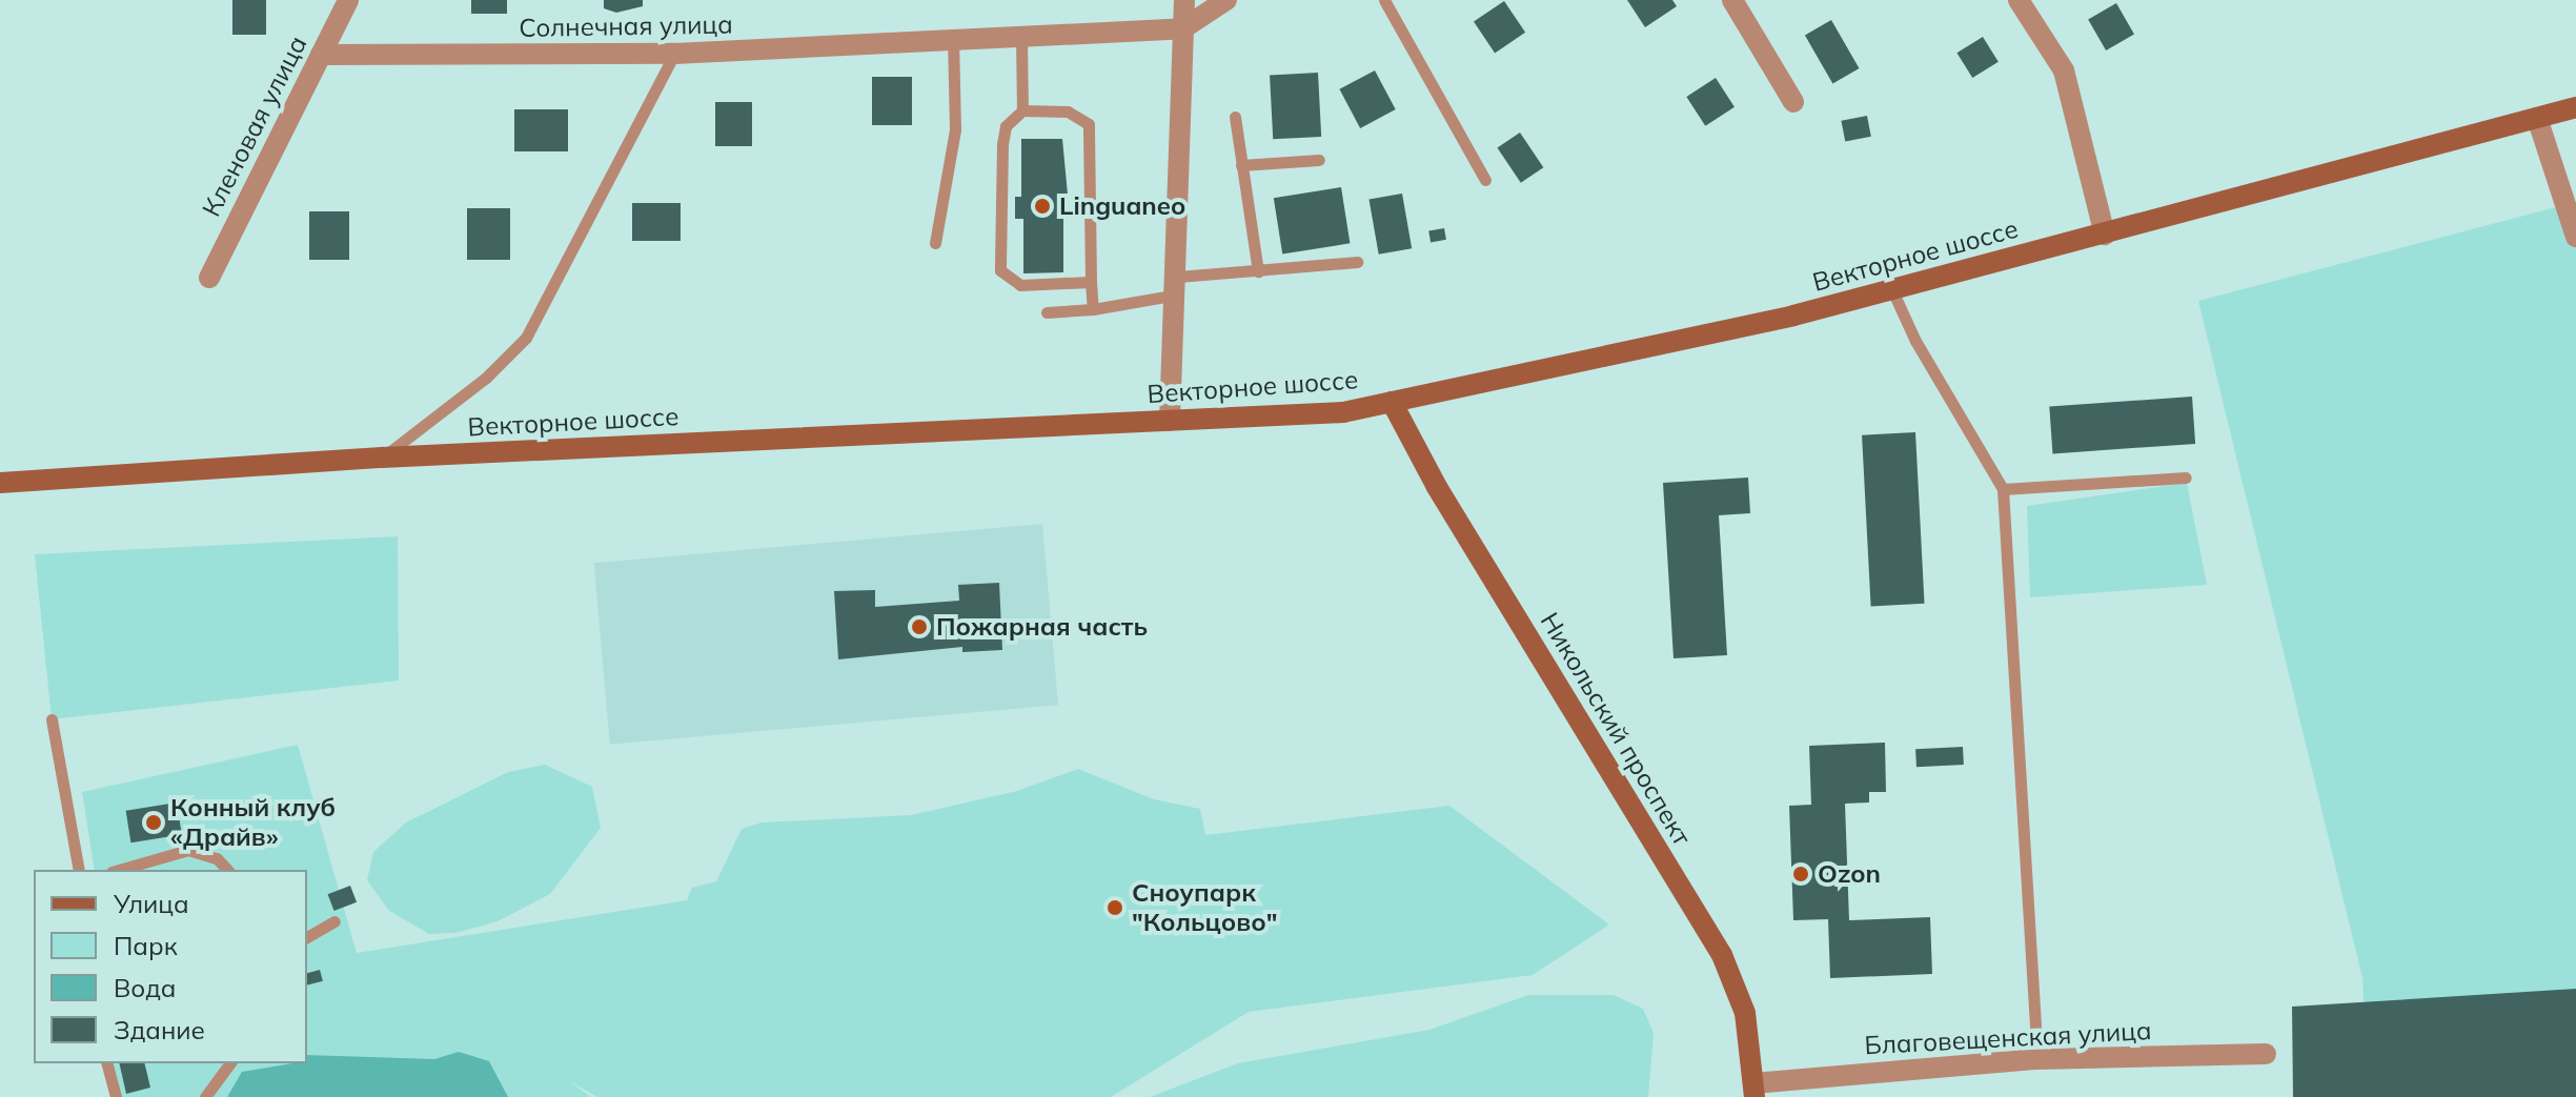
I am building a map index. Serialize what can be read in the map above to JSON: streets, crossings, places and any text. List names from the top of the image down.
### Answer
{
  "streets": {
    "main road": ["Векторное шоссе", "Никольский проспект"],
    "street": ["Солнечная улица", "Кленовая улица", "Благовещенская улица"]
  },
  "crossings": [
    ["Солнечная улица", "Кленовая улица"],
    ["Векторное шоссе", "Никольский проспект"],
    ["Никольский проспект", "Благовещенская улица"]
  ],
  "places": [
    "Linguaneo",
    "Пожарная часть",
    "Конный клуб «Драйв»",
    "Ozon",
    "Сноупарк \"Кольцово\""
  ],
  "legend": [
    "Улица",
    "Парк",
    "Вода",
    "Здание"
  ]
}
